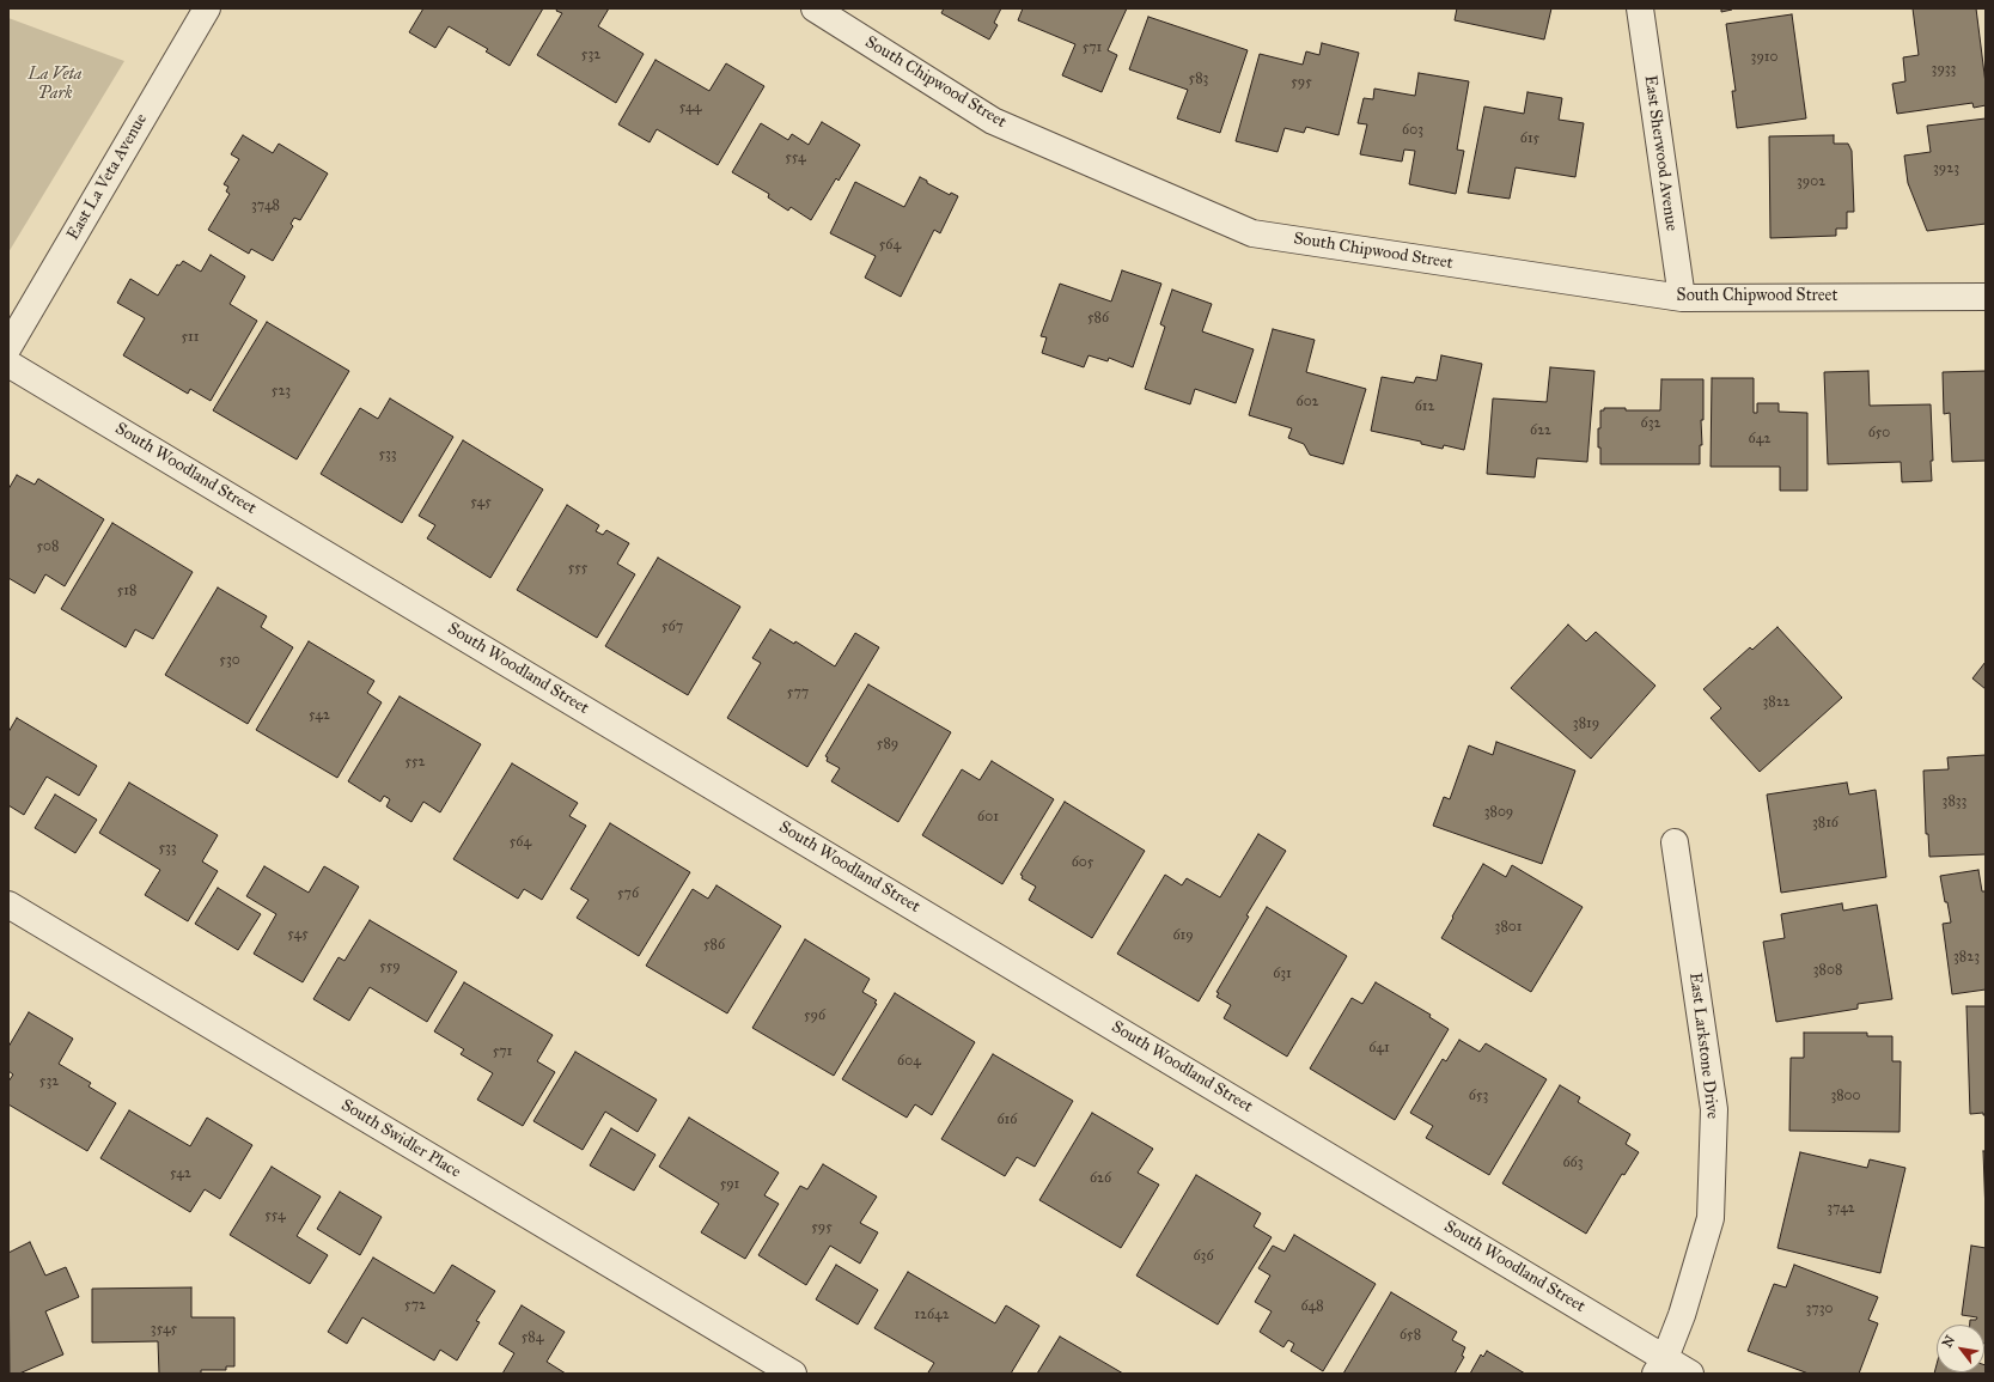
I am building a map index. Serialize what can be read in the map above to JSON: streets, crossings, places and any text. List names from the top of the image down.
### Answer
{
  "streets": {
    "street": [
      "South Chipwood Street",
      "East Sherwood Avenue",
      "East La Veta Avenue",
      "South Woodland Street",
      "East Larkstone Drive",
      "South Swidler Place"
    ]
  },
  "crossings": [
    ["South Chipwood Street", "East Sherwood Avenue"],
    ["South Woodland Street", "East Larkstone Drive"]
  ],
  "parks": ["La Veta Park"],
  "house_numbers": [
    "571",
    "532",
    "3910",
    "3933",
    "583",
    "595",
    "544",
    "603",
    "615",
    "554",
    "3923",
    "3902",
    "3748",
    "564",
    "586",
    "511",
    "523",
    "602",
    "612",
    "632",
    "622",
    "650",
    "642",
    "533",
    "545",
    "508",
    "555",
    "518",
    "567",
    "530",
    "577",
    "3822",
    "542",
    "3819",
    "589",
    "552",
    "3833",
    "3809",
    "601",
    "3816",
    "564",
    "533",
    "605",
    "576",
    "3801",
    "545",
    "619",
    "586",
    "3823",
    "559",
    "3808",
    "631",
    "596",
    "641",
    "571",
    "604",
    "532",
    "653",
    "3800",
    "616",
    "663",
    "542",
    "626",
    "591",
    "3742",
    "554",
    "595",
    "636",
    "572",
    "648",
    "3730",
    "12642",
    "3545",
    "658",
    "584"
  ],
  "north": "top left"
}
